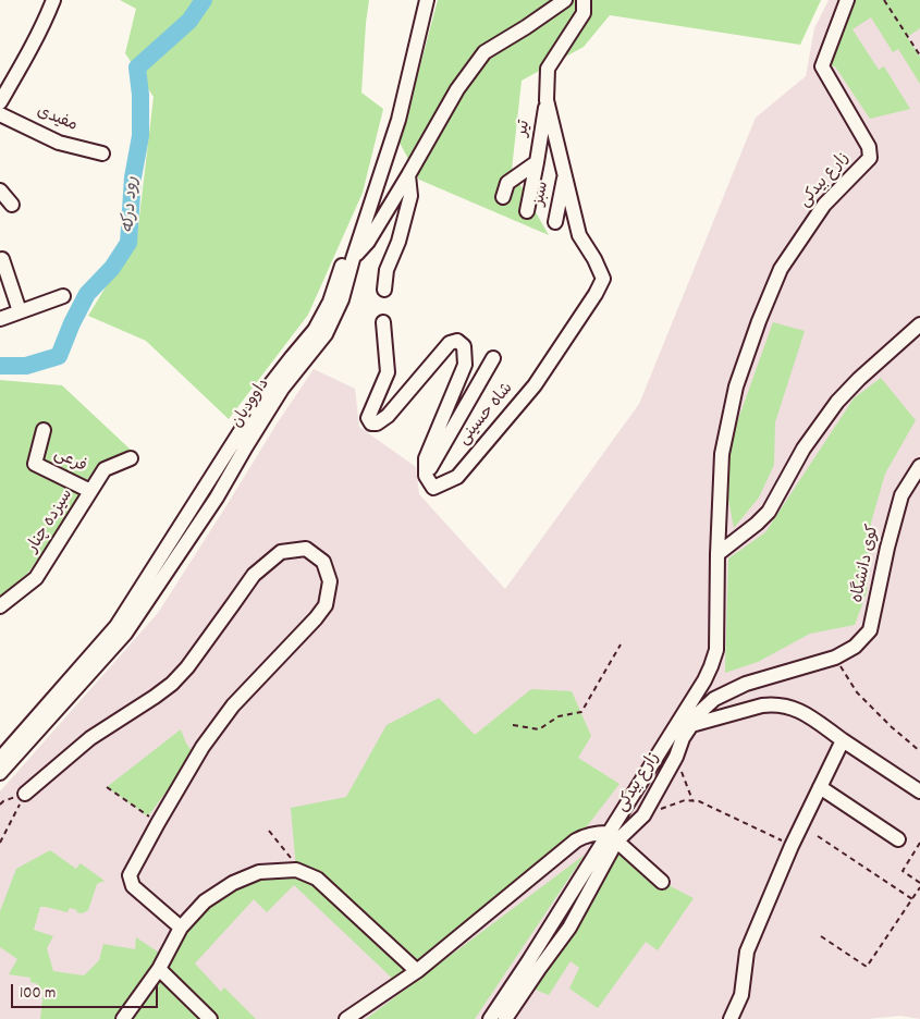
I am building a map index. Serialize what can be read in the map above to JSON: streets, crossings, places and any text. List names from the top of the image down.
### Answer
{
  "streets": {
    "street": [
      "مفیدی",
      "تیر",
      "زارع بیدکی",
      "سبز",
      "داوودیان",
      "شاه حسینی",
      "فرعی",
      "سیزده چنار",
      "کوی دانشگاه"
    ]
  },
  "crossings": [
    ["تیر", "شاه حسینی"],
    ["زارع بیدکی", "کوی دانشگاه"],
    ["سبز", "شاه حسینی"],
    ["فرعی", "سیزده چنار"]
  ],
  "water": ["رود درکه"],
  "scale_bar": "100 m"
}
